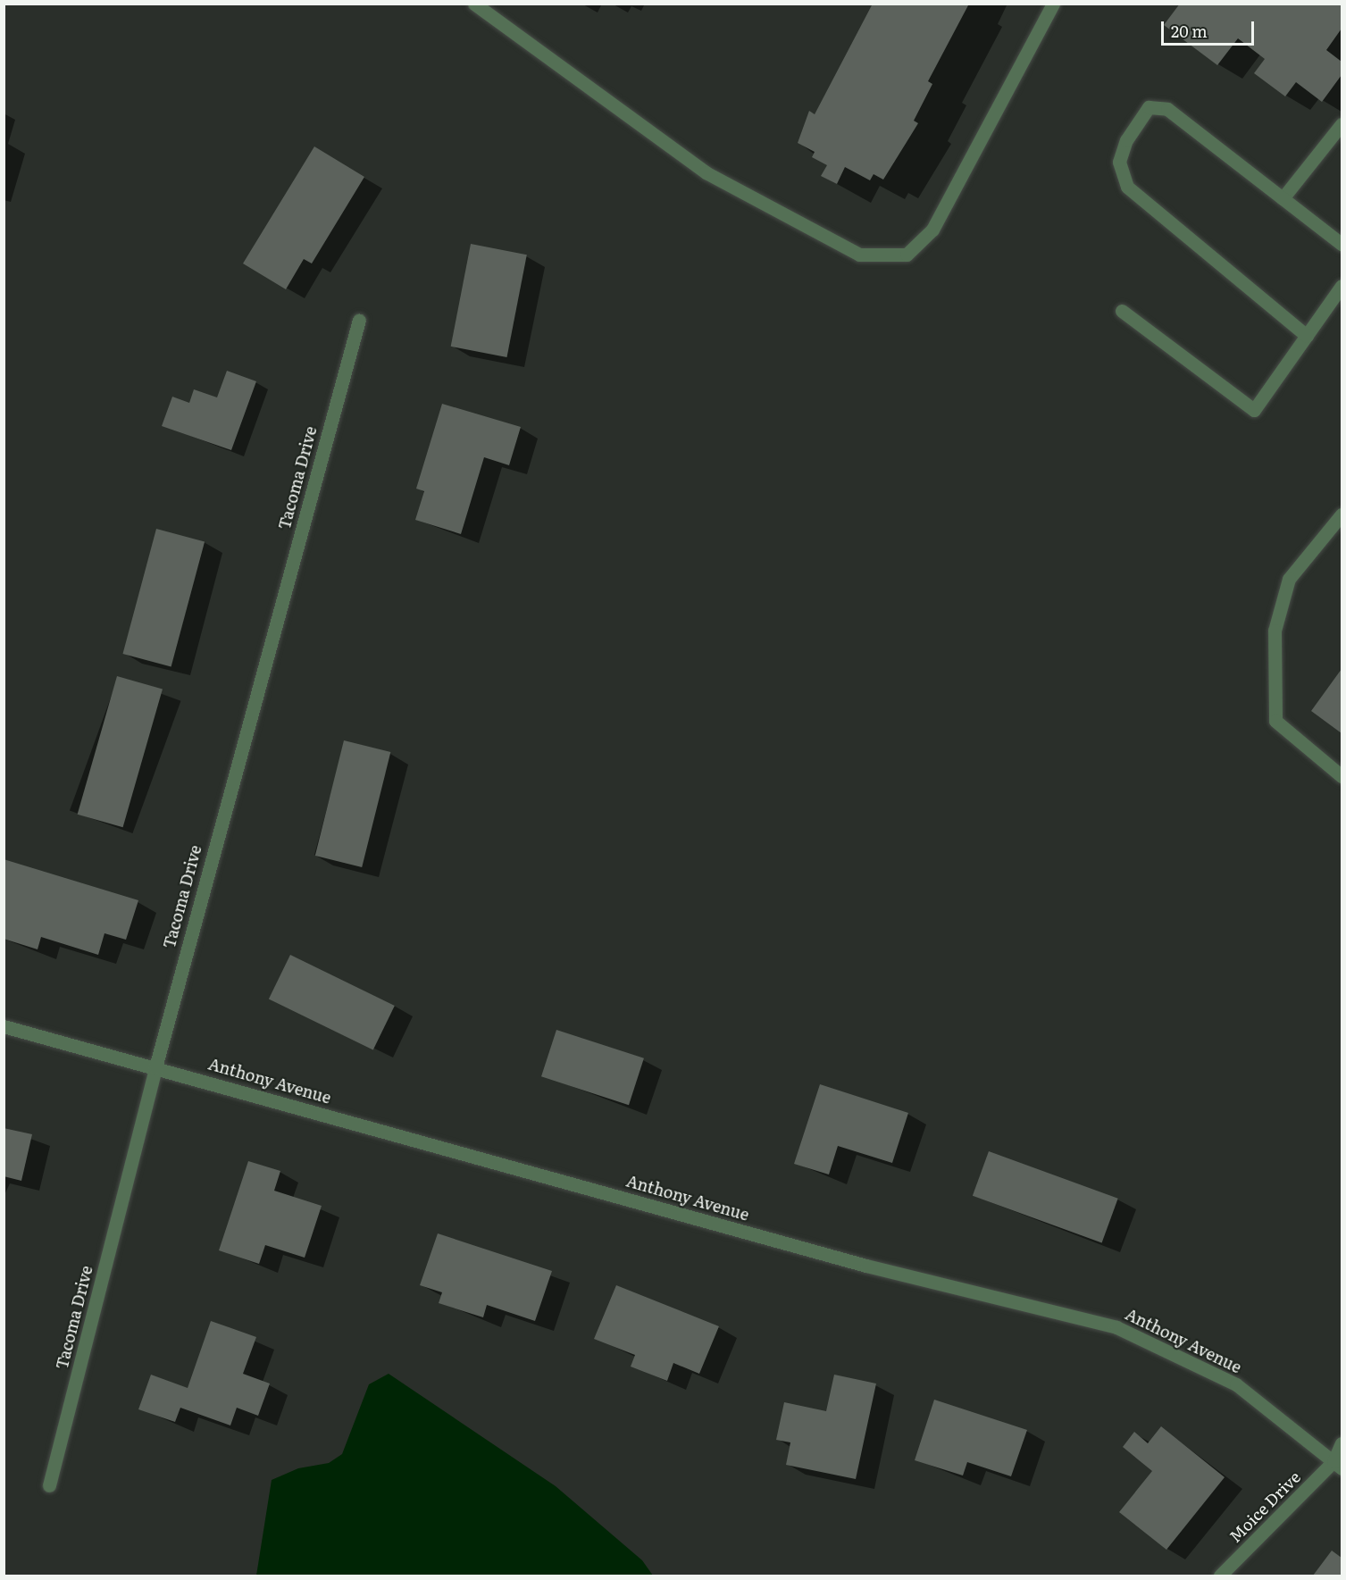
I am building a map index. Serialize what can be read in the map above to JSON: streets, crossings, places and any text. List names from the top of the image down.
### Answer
{
  "streets": {
    "street": ["Tacoma Drive", "Anthony Avenue", "Moice Drive"]
  },
  "crossings": [
    ["Tacoma Drive", "Anthony Avenue"],
    ["Anthony Avenue", "Moice Drive"]
  ],
  "scale_bar": "20 m"
}
